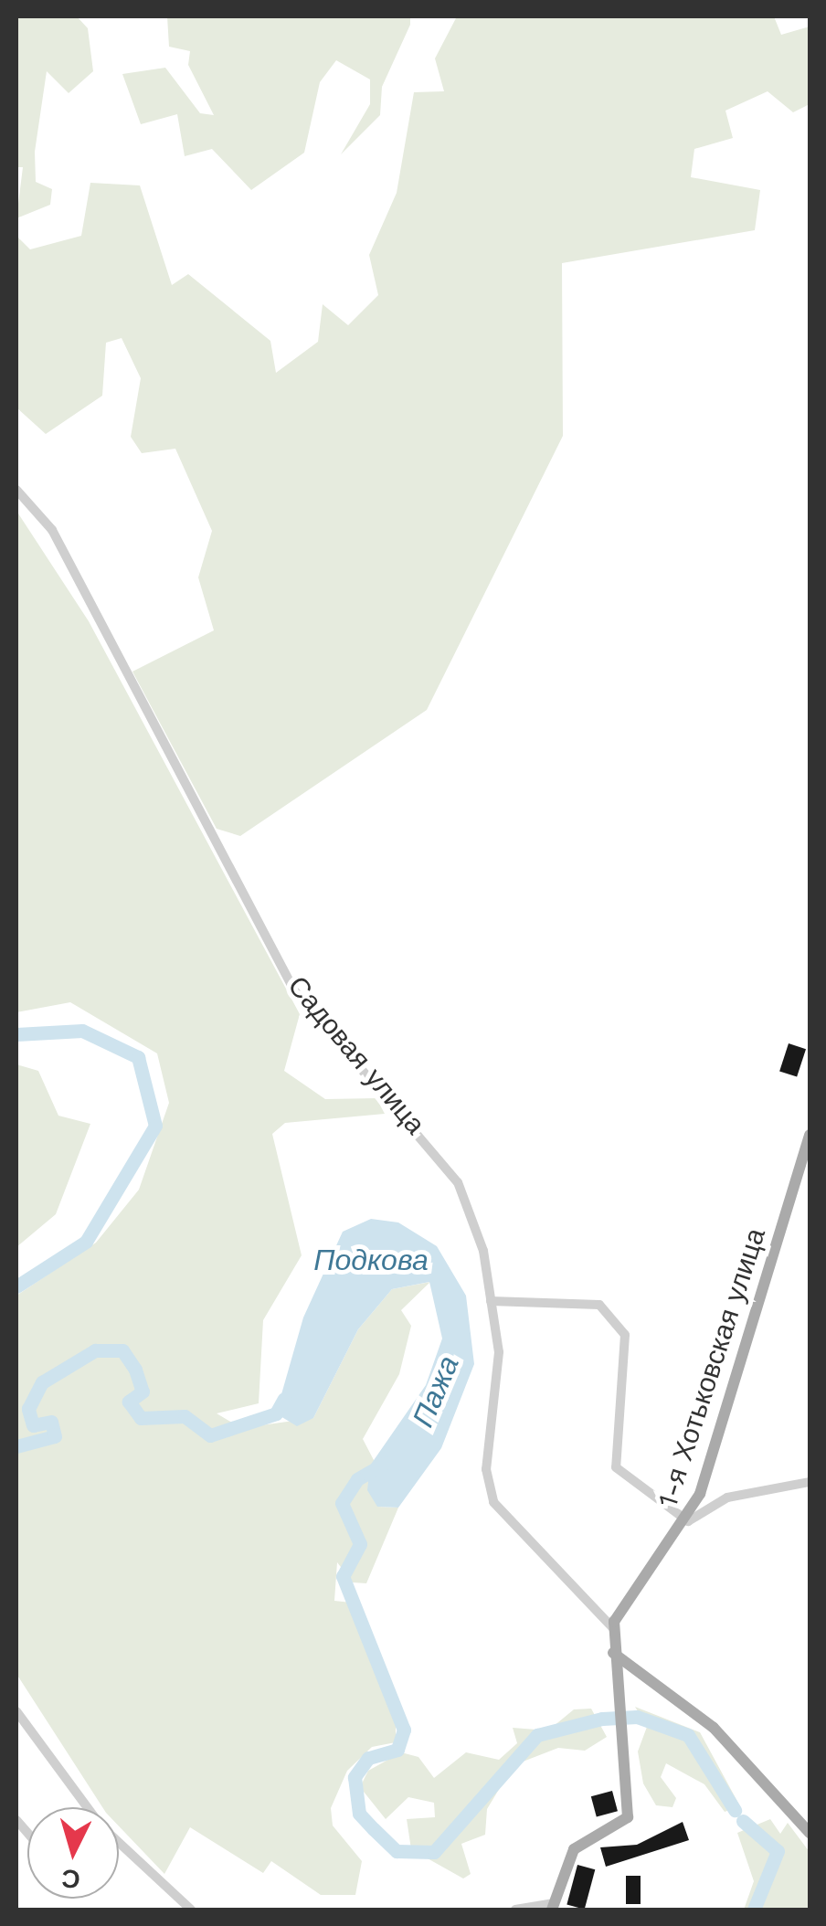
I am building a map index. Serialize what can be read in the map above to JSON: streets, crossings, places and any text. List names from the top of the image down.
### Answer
{
  "streets": {
    "main road": ["1-я Хотьковская улица"],
    "street": ["Садовая улица"]
  },
  "crossings": [
    ["Садовая улица", "1-я Хотьковская улица"]
  ],
  "water": ["Подкова", "Пажа"],
  "north": "bottom"
}
